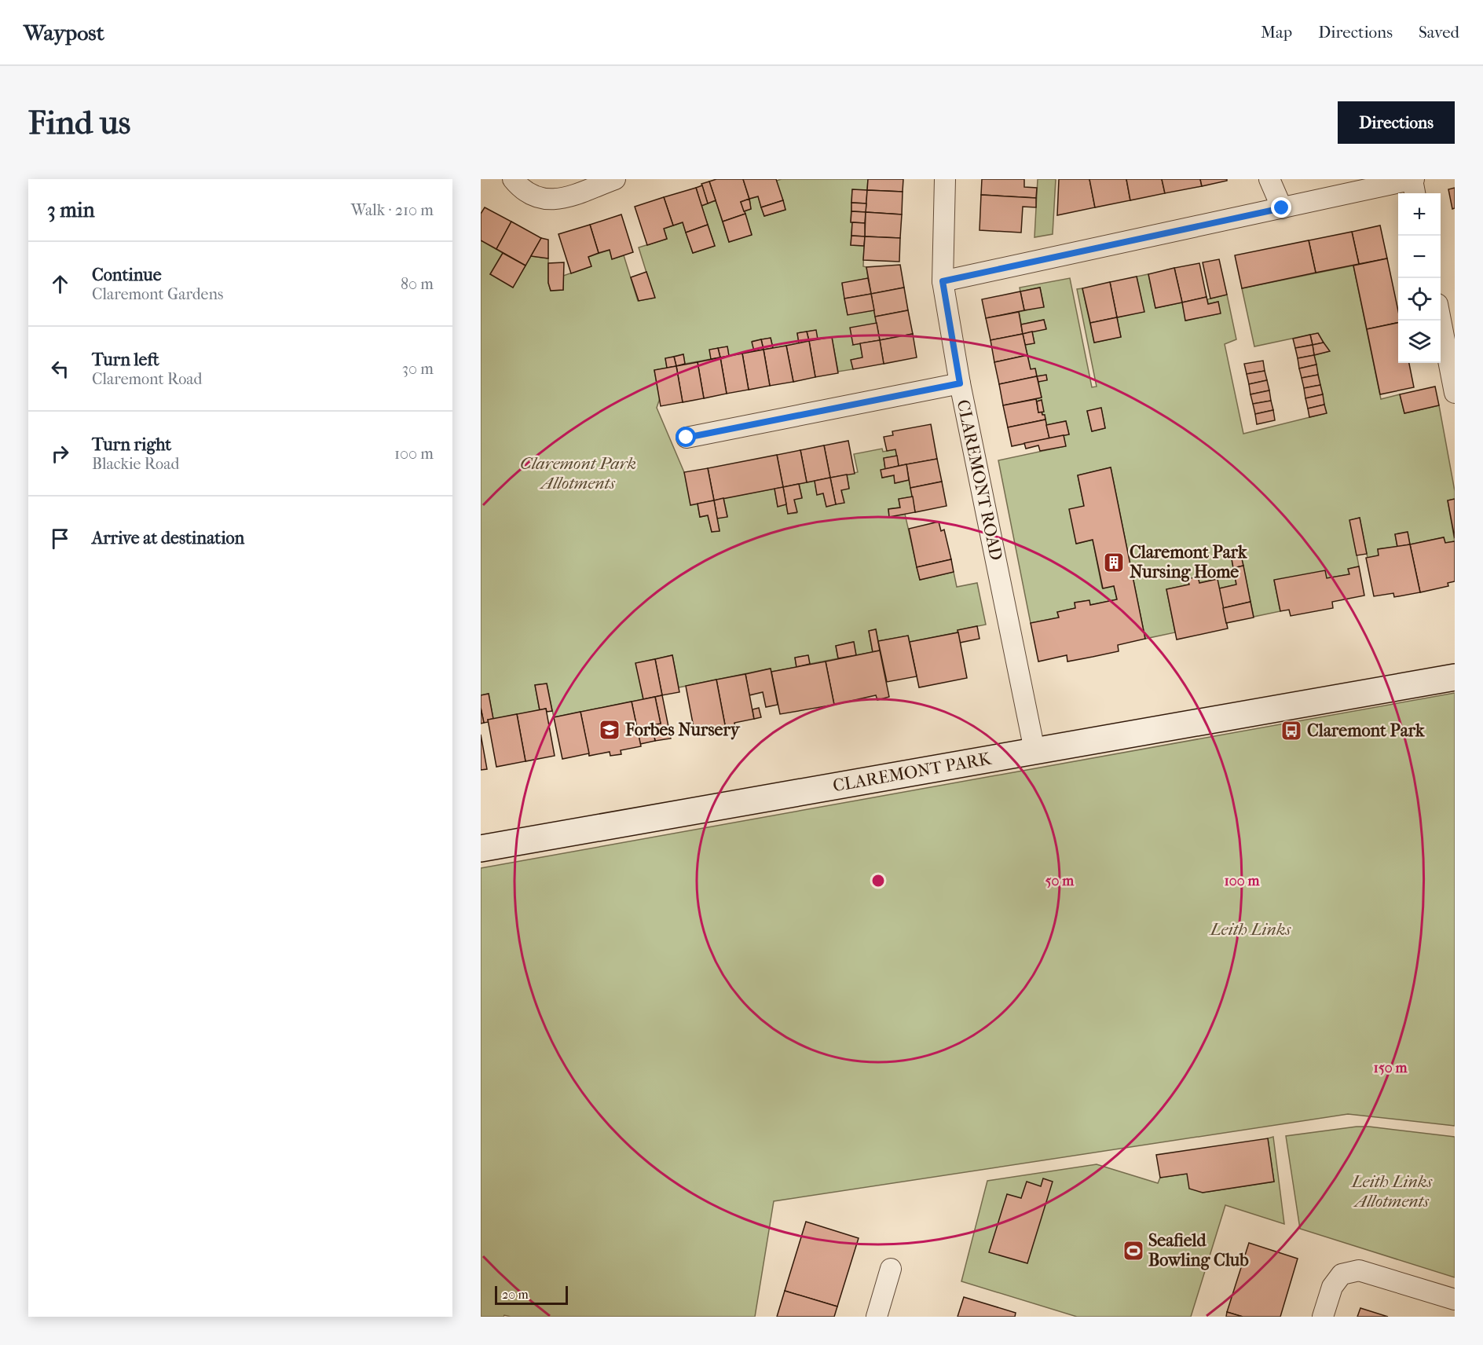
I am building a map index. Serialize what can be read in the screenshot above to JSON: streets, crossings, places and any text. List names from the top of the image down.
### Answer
{
  "streets": {
    "street": ["CLAREMONT ROAD", "CLAREMONT PARK"]
  },
  "crossings": [
    ["CLAREMONT ROAD", "CLAREMONT PARK"]
  ],
  "parks": ["Claremont Park Allotments", "Leith Links", "Leith Links Allotments"],
  "places": {
    "building": ["Claremont Park Nursing Home"],
    "school or university": ["Forbes Nursery"],
    "bus stop": ["Claremont Park"],
    "sports": ["Seafield Bowling Club"]
  },
  "scale_bar": "20 m",
  "page": {
    "header": "Waypost",
    "nav": ["Map", "Directions", "Saved"],
    "buttons": "Directions",
    "title": "Find us",
    "heading": ["3 min", "Walk · 210 m"],
    "map_buttons": ["+", "−"],
    "list": [
      ["Continue", "Claremont Gardens", "80 m"],
      ["Turn left", "Claremont Road", "30 m"],
      ["Turn right", "Blackie Road", "100 m"],
      "Arrive at destination"
    ],
    "scale": "20 m"
  },
  "rings": ["50 m", "100 m", "150 m"]
}
